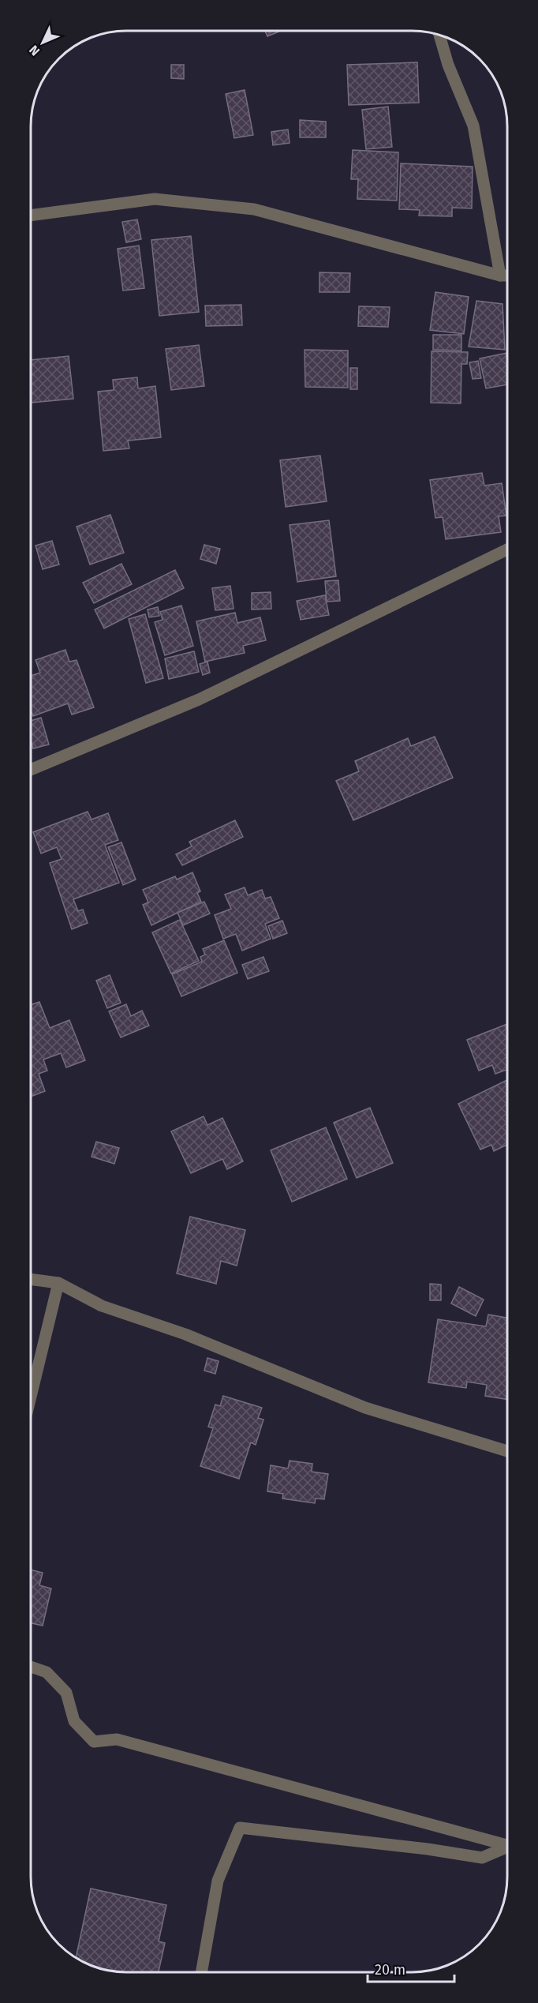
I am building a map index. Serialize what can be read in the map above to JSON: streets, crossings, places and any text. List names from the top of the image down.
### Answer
{
  "scale_bar": "20 m",
  "north": "bottom left"
}
